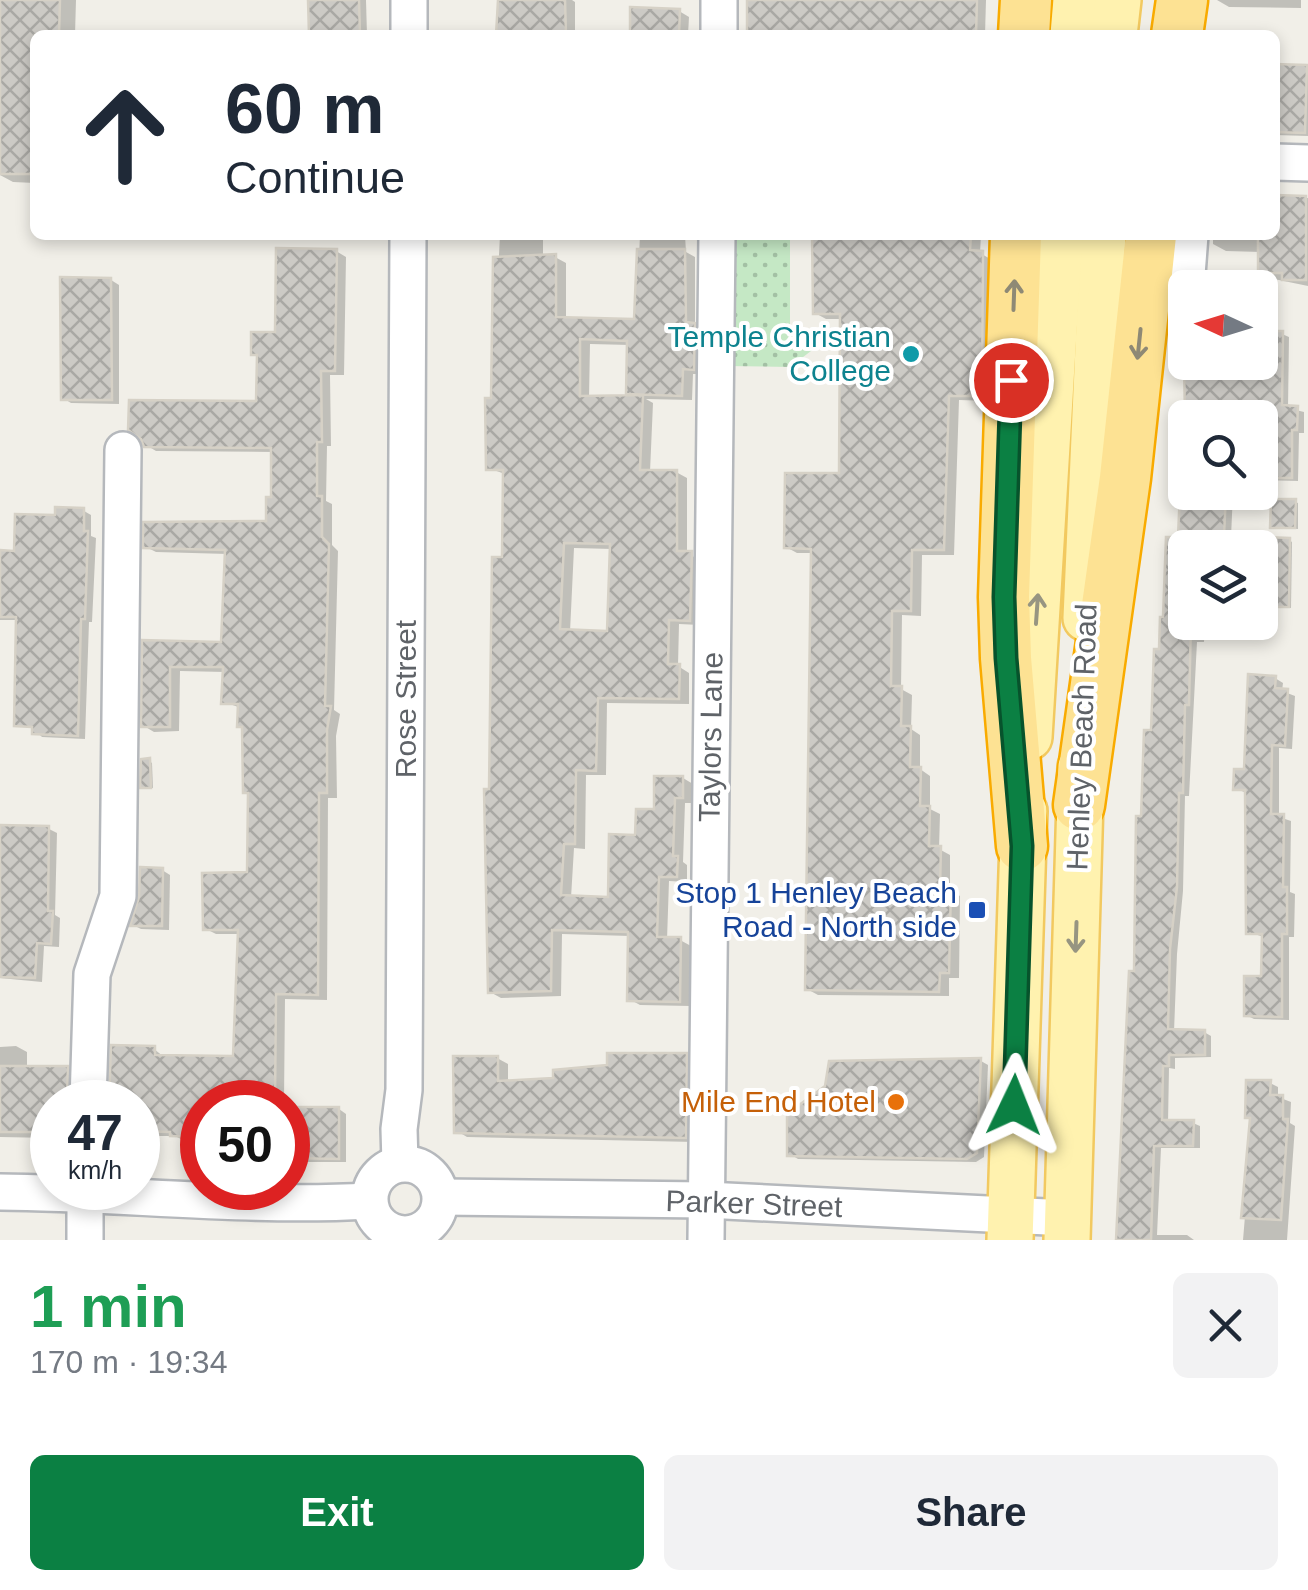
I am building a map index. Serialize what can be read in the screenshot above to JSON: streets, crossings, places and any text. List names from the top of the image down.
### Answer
{
  "streets": {
    "main road": ["Henley Beach Road"],
    "street": ["Rose Street", "Taylors Lane", "Parker Street"]
  },
  "crossings": [
    ["Rose Street", "Parker Street"],
    ["Taylors Lane", "Parker Street"],
    ["Henley Beach Road", "Parker Street"]
  ],
  "places": {
    "other": ["Temple Christian College", "Mile End Hotel"],
    "transit": ["Stop 1 Henley Beach Road - North side"]
  },
  "north": "left",
  "page": {
    "turn": ["60 m", "Continue"],
    "speed": "47 km/h",
    "limit": "50",
    "heading": ["1 min", "170 m · 19:34"],
    "buttons": ["Exit", "Share"]
  }
}
